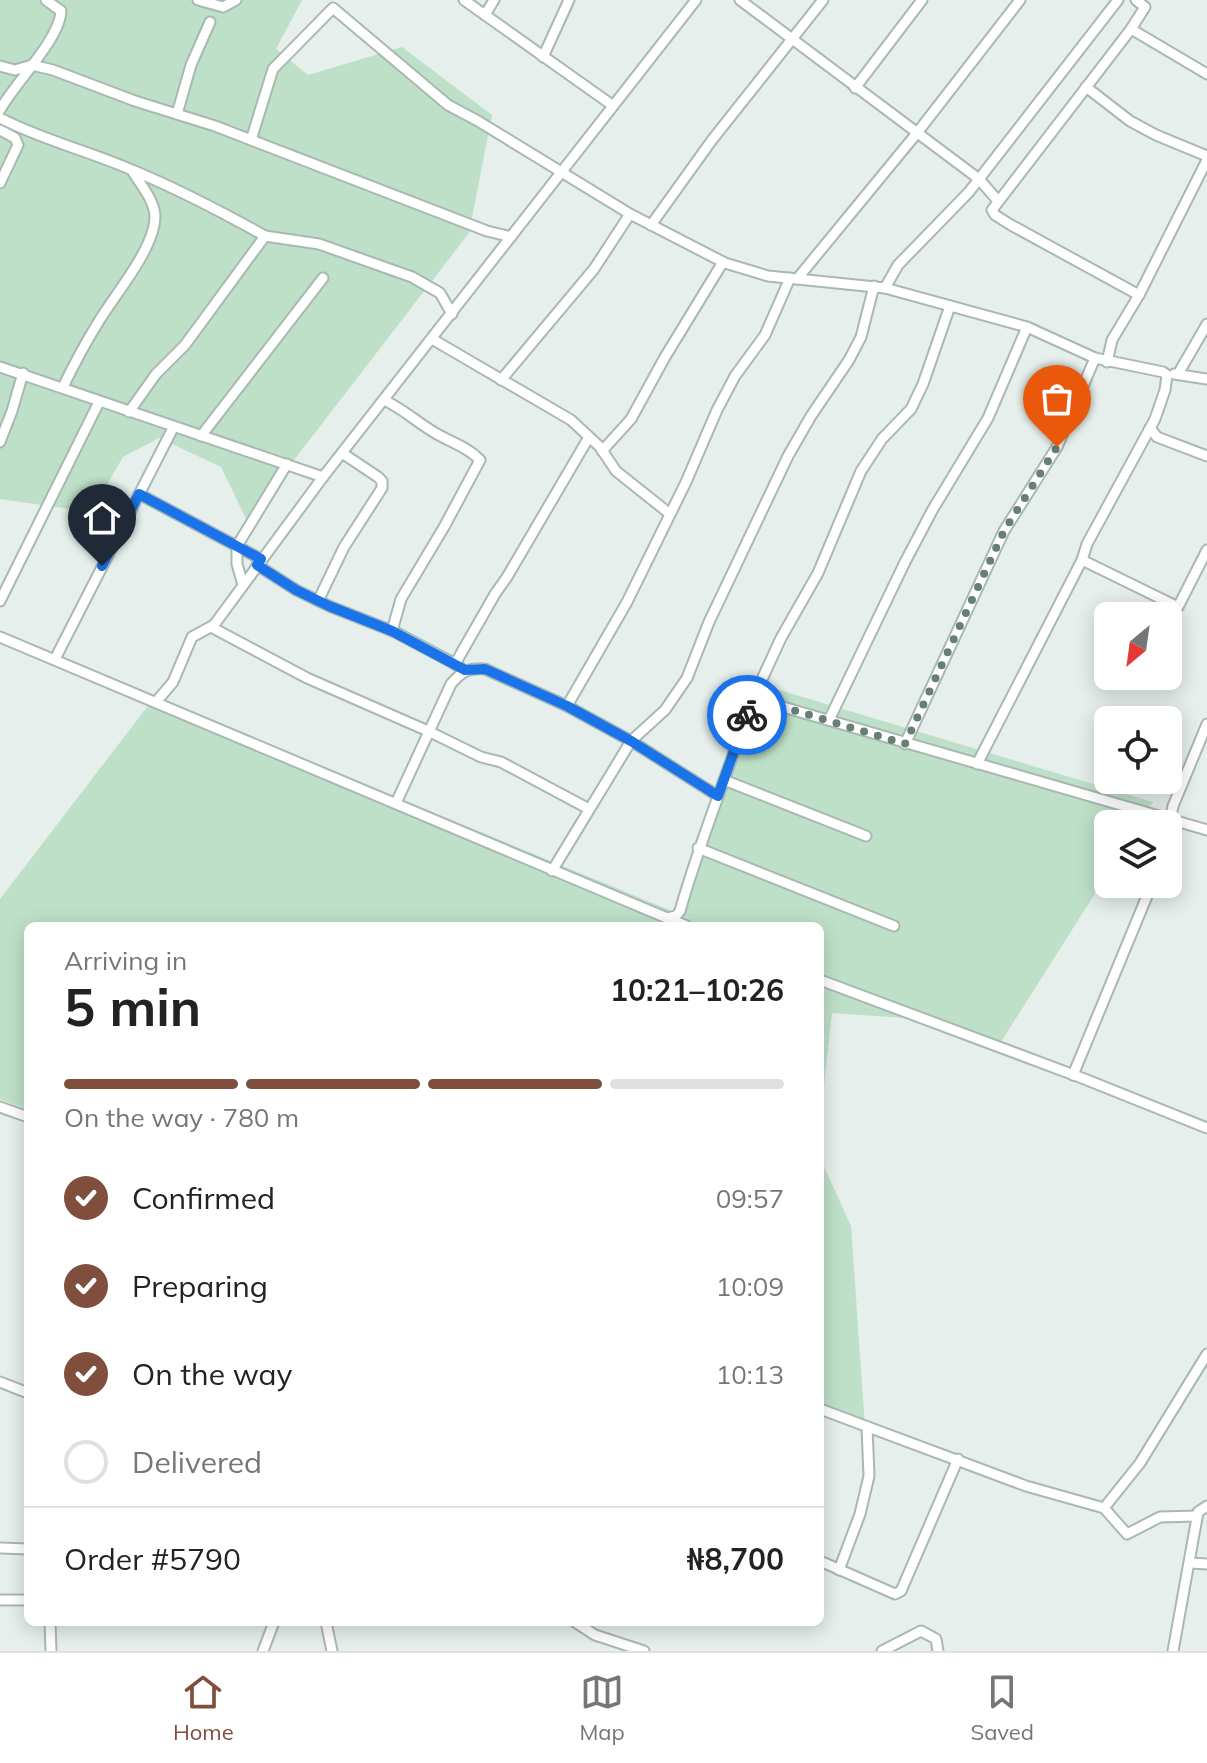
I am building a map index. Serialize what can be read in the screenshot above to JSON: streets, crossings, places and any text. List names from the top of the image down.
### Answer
{
  "north": "bottom left",
  "page": {
    "heading": ["5 min", "Arriving in", "10:21–10:26"],
    "panel": ["Order #5790", "₦8,700"],
    "bar": "On the way · 780 m",
    "list": [
      ["Confirmed", "09:57"],
      ["Preparing", "10:09"],
      ["On the way", "10:13"],
      "Delivered"
    ],
    "tabs": ["Home", "Map", "Saved"]
  }
}
